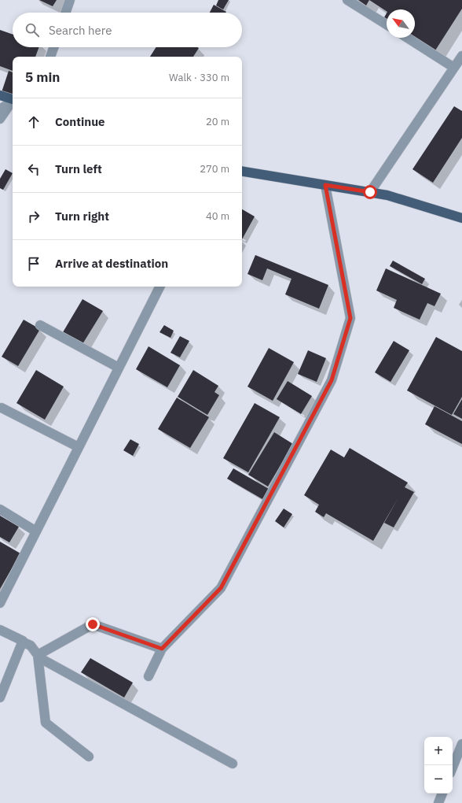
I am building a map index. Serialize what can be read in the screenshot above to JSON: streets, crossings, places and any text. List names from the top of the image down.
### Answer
{
  "north": "top left",
  "page": {
    "search": "Search here",
    "heading": ["5 min", "Walk · 330 m"],
    "list": [
      ["Continue", "20 m"],
      ["Turn left", "270 m"],
      ["Turn right", "40 m"],
      "Arrive at destination"
    ],
    "map_buttons": ["+", "−"]
  }
}
